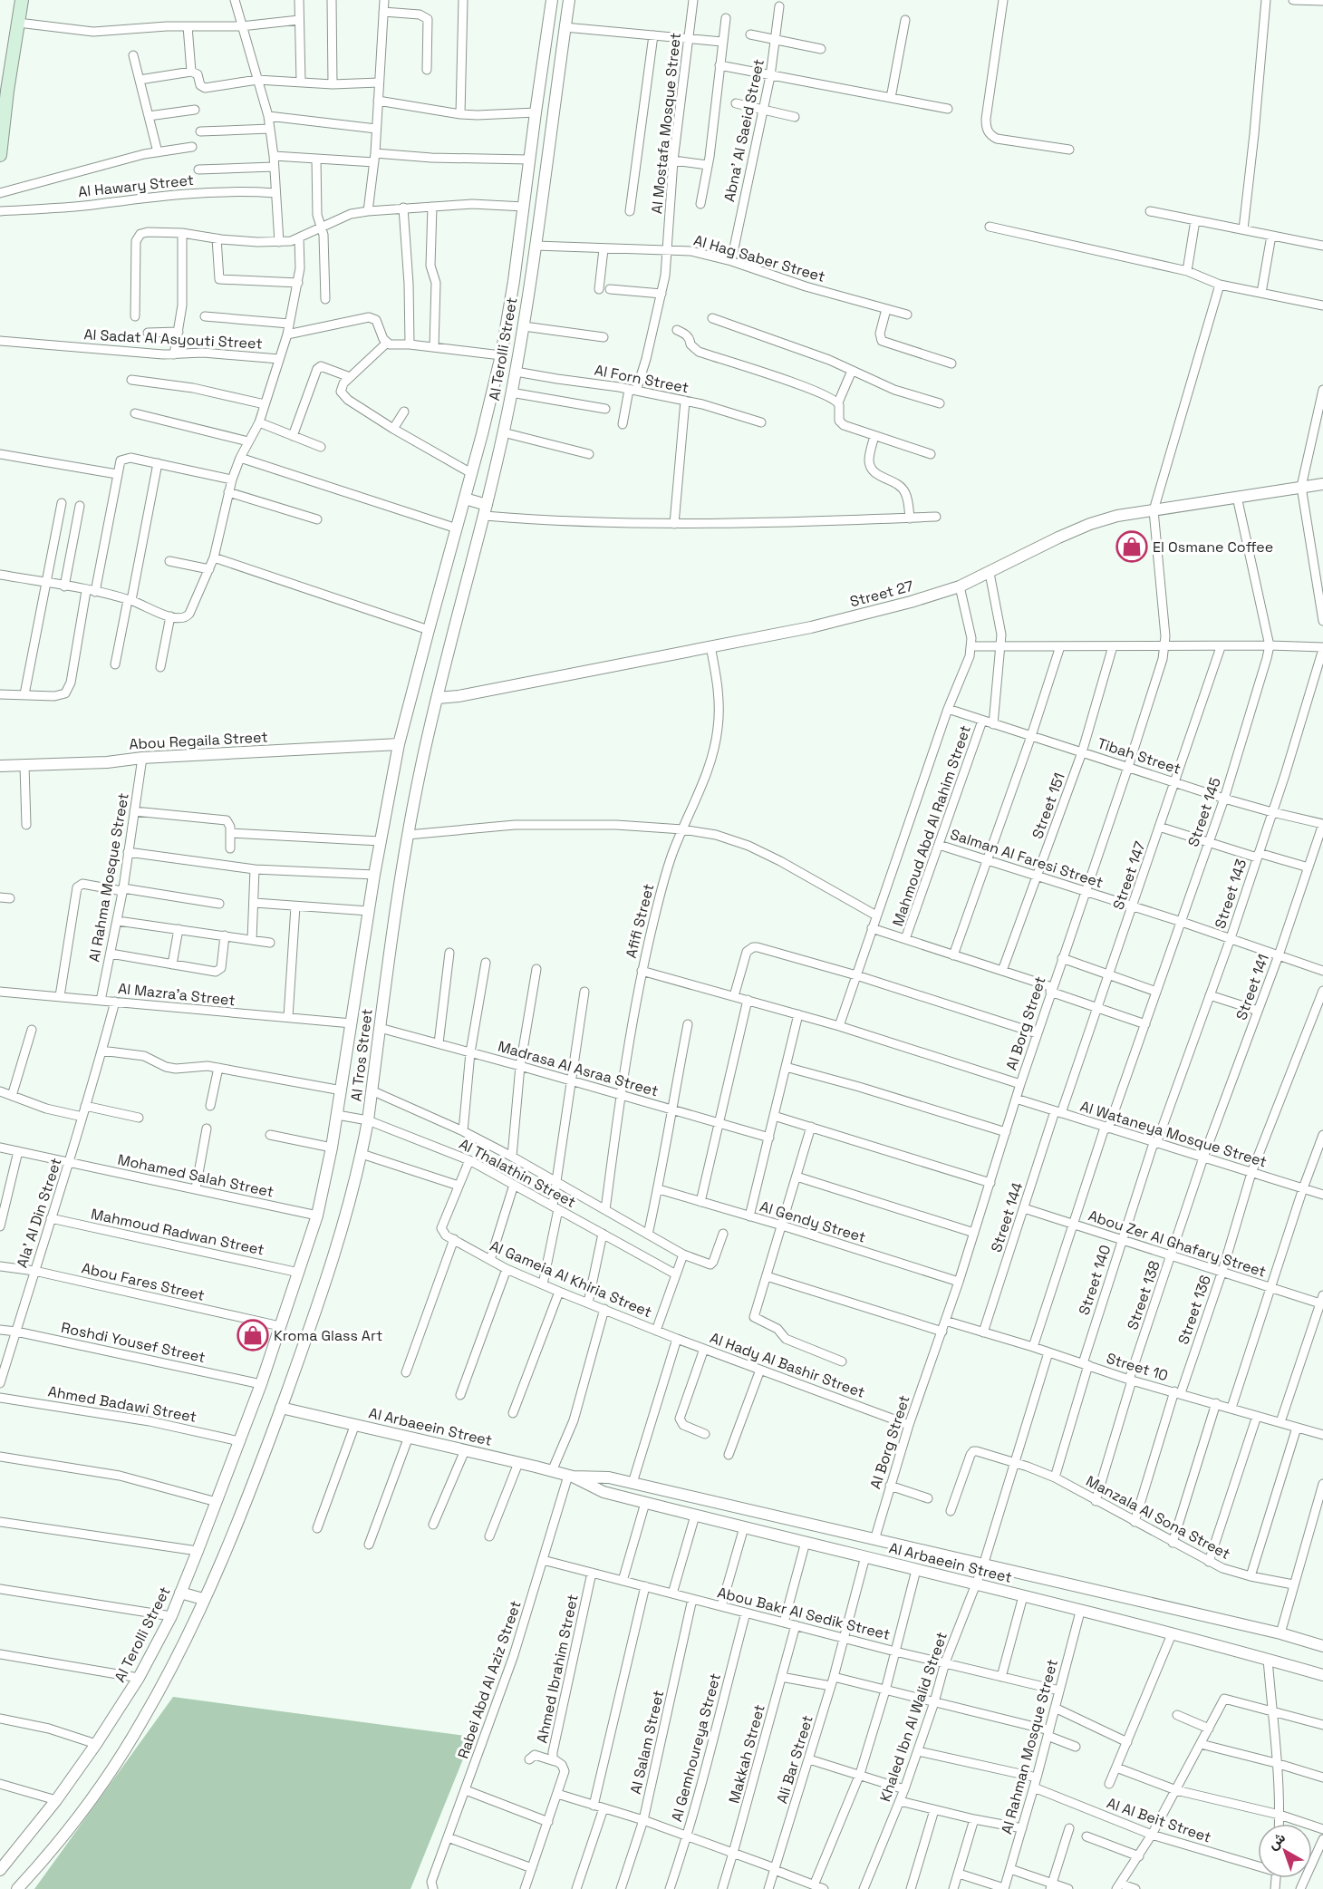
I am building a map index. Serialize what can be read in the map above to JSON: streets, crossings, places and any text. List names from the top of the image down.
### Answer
{
  "streets": {
    "street": [
      "Al Mostafa Mosque Street",
      "Abna' Al Saeid Street",
      "Al Hawary Street",
      "Al Hag Saber Street",
      "Al Sadat Al Asyouti Street",
      "Al Terolli Street",
      "Al Forn Street",
      "Street 27",
      "Abou Regaila Street",
      "Tibah Street",
      "Street 151",
      "Street 145",
      "Mahmoud Abd Al Rahim Street",
      "Salman Al Faresi Street",
      "Street 147",
      "Al Rahma Mosque Street",
      "Street 143",
      "Afifi Street",
      "Street 141",
      "Al Mazra'a Street",
      "Al Borg Street",
      "Al Tros Street",
      "Madrasa Al Asraa Street",
      "Al Wataneya Mosque Street",
      "Al Thalathin Street",
      "Mohamed Salah Street",
      "Ala' Al Din Street",
      "Street 144",
      "Al Gendy Street",
      "Mahmoud Radwan Street",
      "Abou Zer Al Ghafary Street",
      "Al Gameia Al Khiria Street",
      "Street 140",
      "Abou Fares Street",
      "Street 138",
      "Street 136",
      "Roshdi Yousef Street",
      "Al Hady Al Bashir Street",
      "Street 10",
      "Ahmed Badawi Street",
      "Al Arbaeein Street",
      "Manzala Al Sona Street",
      "Abou Bakr Al Sedik Street",
      "Ahmed Ibrahim Street",
      "Rabei Abd Al Aziz Street",
      "Khaled Ibn Al Walid Street",
      "Al Salam Street",
      "Al Rahman Mosque Street",
      "Al Gemhoureya Street",
      "Makkah Street",
      "Ali Bar Street",
      "Al Al Beit Street"
    ]
  },
  "crossings": [
    ["Al Mostafa Mosque Street", "Al Hag Saber Street"],
    ["Al Mostafa Mosque Street", "Al Forn Street"],
    ["Abna' Al Saeid Street", "Al Hag Saber Street"],
    ["Al Hag Saber Street", "Al Terolli Street"],
    ["Al Terolli Street", "Al Forn Street"],
    ["Al Terolli Street", "Street 27"],
    ["Al Terolli Street", "Al Tros Street"],
    ["Al Terolli Street", "Roshdi Yousef Street"],
    ["Al Terolli Street", "Ahmed Badawi Street"],
    ["Street 27", "Street 145"],
    ["Street 27", "Afifi Street"],
    ["Street 27", "Al Borg Street"],
    ["Street 27", "Al Tros Street"],
    ["Abou Regaila Street", "Al Rahma Mosque Street"],
    ["Abou Regaila Street", "Al Tros Street"],
    ["Tibah Street", "Street 151"],
    ["Tibah Street", "Street 145"],
    ["Tibah Street", "Mahmoud Abd Al Rahim Street"],
    ["Tibah Street", "Street 147"],
    ["Tibah Street", "Street 143"],
    ["Tibah Street", "Street 141"],
    ["Tibah Street", "Al Borg Street"],
    ["Street 151", "Salman Al Faresi Street"],
    ["Street 145", "Salman Al Faresi Street"],
    ["Street 145", "Al Wataneya Mosque Street"],
    ["Street 145", "Abou Zer Al Ghafary Street"],
    ["Street 145", "Street 10"],
    ["Mahmoud Abd Al Rahim Street", "Salman Al Faresi Street"],
    ["Salman Al Faresi Street", "Street 147"],
    ["Salman Al Faresi Street", "Street 143"],
    ["Salman Al Faresi Street", "Street 141"],
    ["Salman Al Faresi Street", "Al Borg Street"],
    ["Street 147", "Al Wataneya Mosque Street"],
    ["Street 147", "Street 144"],
    ["Al Rahma Mosque Street", "Al Mazra'a Street"],
    ["Street 143", "Al Wataneya Mosque Street"],
    ["Street 143", "Street 140"],
    ["Afifi Street", "Madrasa Al Asraa Street"],
    ["Afifi Street", "Al Thalathin Street"],
    ["Street 141", "Al Wataneya Mosque Street"],
    ["Street 141", "Street 138"],
    ["Al Mazra'a Street", "Al Tros Street"],
    ["Al Mazra'a Street", "Ala' Al Din Street"],
    ["Al Borg Street", "Al Wataneya Mosque Street"],
    ["Al Borg Street", "Al Gendy Street"],
    ["Al Borg Street", "Al Hady Al Bashir Street"],
    ["Al Borg Street", "Street 10"],
    ["Al Borg Street", "Al Arbaeein Street"],
    ["Al Tros Street", "Madrasa Al Asraa Street"],
    ["Al Tros Street", "Al Thalathin Street"],
    ["Al Tros Street", "Mohamed Salah Street"],
    ["Al Tros Street", "Mahmoud Radwan Street"],
    ["Al Tros Street", "Abou Fares Street"],
    ["Al Tros Street", "Roshdi Yousef Street"],
    ["Al Tros Street", "Al Arbaeein Street"],
    ["Al Wataneya Mosque Street", "Street 144"],
    ["Al Wataneya Mosque Street", "Street 140"],
    ["Al Wataneya Mosque Street", "Street 138"],
    ["Al Wataneya Mosque Street", "Street 136"],
    ["Mohamed Salah Street", "Ala' Al Din Street"],
    ["Ala' Al Din Street", "Mahmoud Radwan Street"],
    ["Ala' Al Din Street", "Abou Fares Street"],
    ["Ala' Al Din Street", "Roshdi Yousef Street"],
    ["Street 144", "Abou Zer Al Ghafary Street"],
    ["Street 144", "Street 10"],
    ["Abou Zer Al Ghafary Street", "Street 140"],
    ["Abou Zer Al Ghafary Street", "Street 138"],
    ["Abou Zer Al Ghafary Street", "Street 136"],
    ["Al Gameia Al Khiria Street", "Al Hady Al Bashir Street"],
    ["Street 140", "Street 10"],
    ["Street 140", "Manzala Al Sona Street"],
    ["Street 138", "Street 10"],
    ["Street 138", "Manzala Al Sona Street"],
    ["Street 136", "Street 10"],
    ["Street 136", "Manzala Al Sona Street"],
    ["Street 10", "Khaled Ibn Al Walid Street"],
    ["Al Arbaeein Street", "Rabei Abd Al Aziz Street"],
    ["Al Arbaeein Street", "Khaled Ibn Al Walid Street"],
    ["Al Arbaeein Street", "Al Rahman Mosque Street"],
    ["Al Arbaeein Street", "Ali Bar Street"],
    ["Manzala Al Sona Street", "Khaled Ibn Al Walid Street"],
    ["Abou Bakr Al Sedik Street", "Ahmed Ibrahim Street"],
    ["Abou Bakr Al Sedik Street", "Rabei Abd Al Aziz Street"],
    ["Abou Bakr Al Sedik Street", "Khaled Ibn Al Walid Street"],
    ["Abou Bakr Al Sedik Street", "Al Salam Street"],
    ["Abou Bakr Al Sedik Street", "Al Rahman Mosque Street"],
    ["Abou Bakr Al Sedik Street", "Al Gemhoureya Street"],
    ["Abou Bakr Al Sedik Street", "Makkah Street"],
    ["Abou Bakr Al Sedik Street", "Ali Bar Street"],
    ["Al Rahman Mosque Street", "Al Al Beit Street"]
  ],
  "places": {
    "shop": ["El Osmane Coffee", "Kroma Glass Art"]
  },
  "north": "top left"
}
